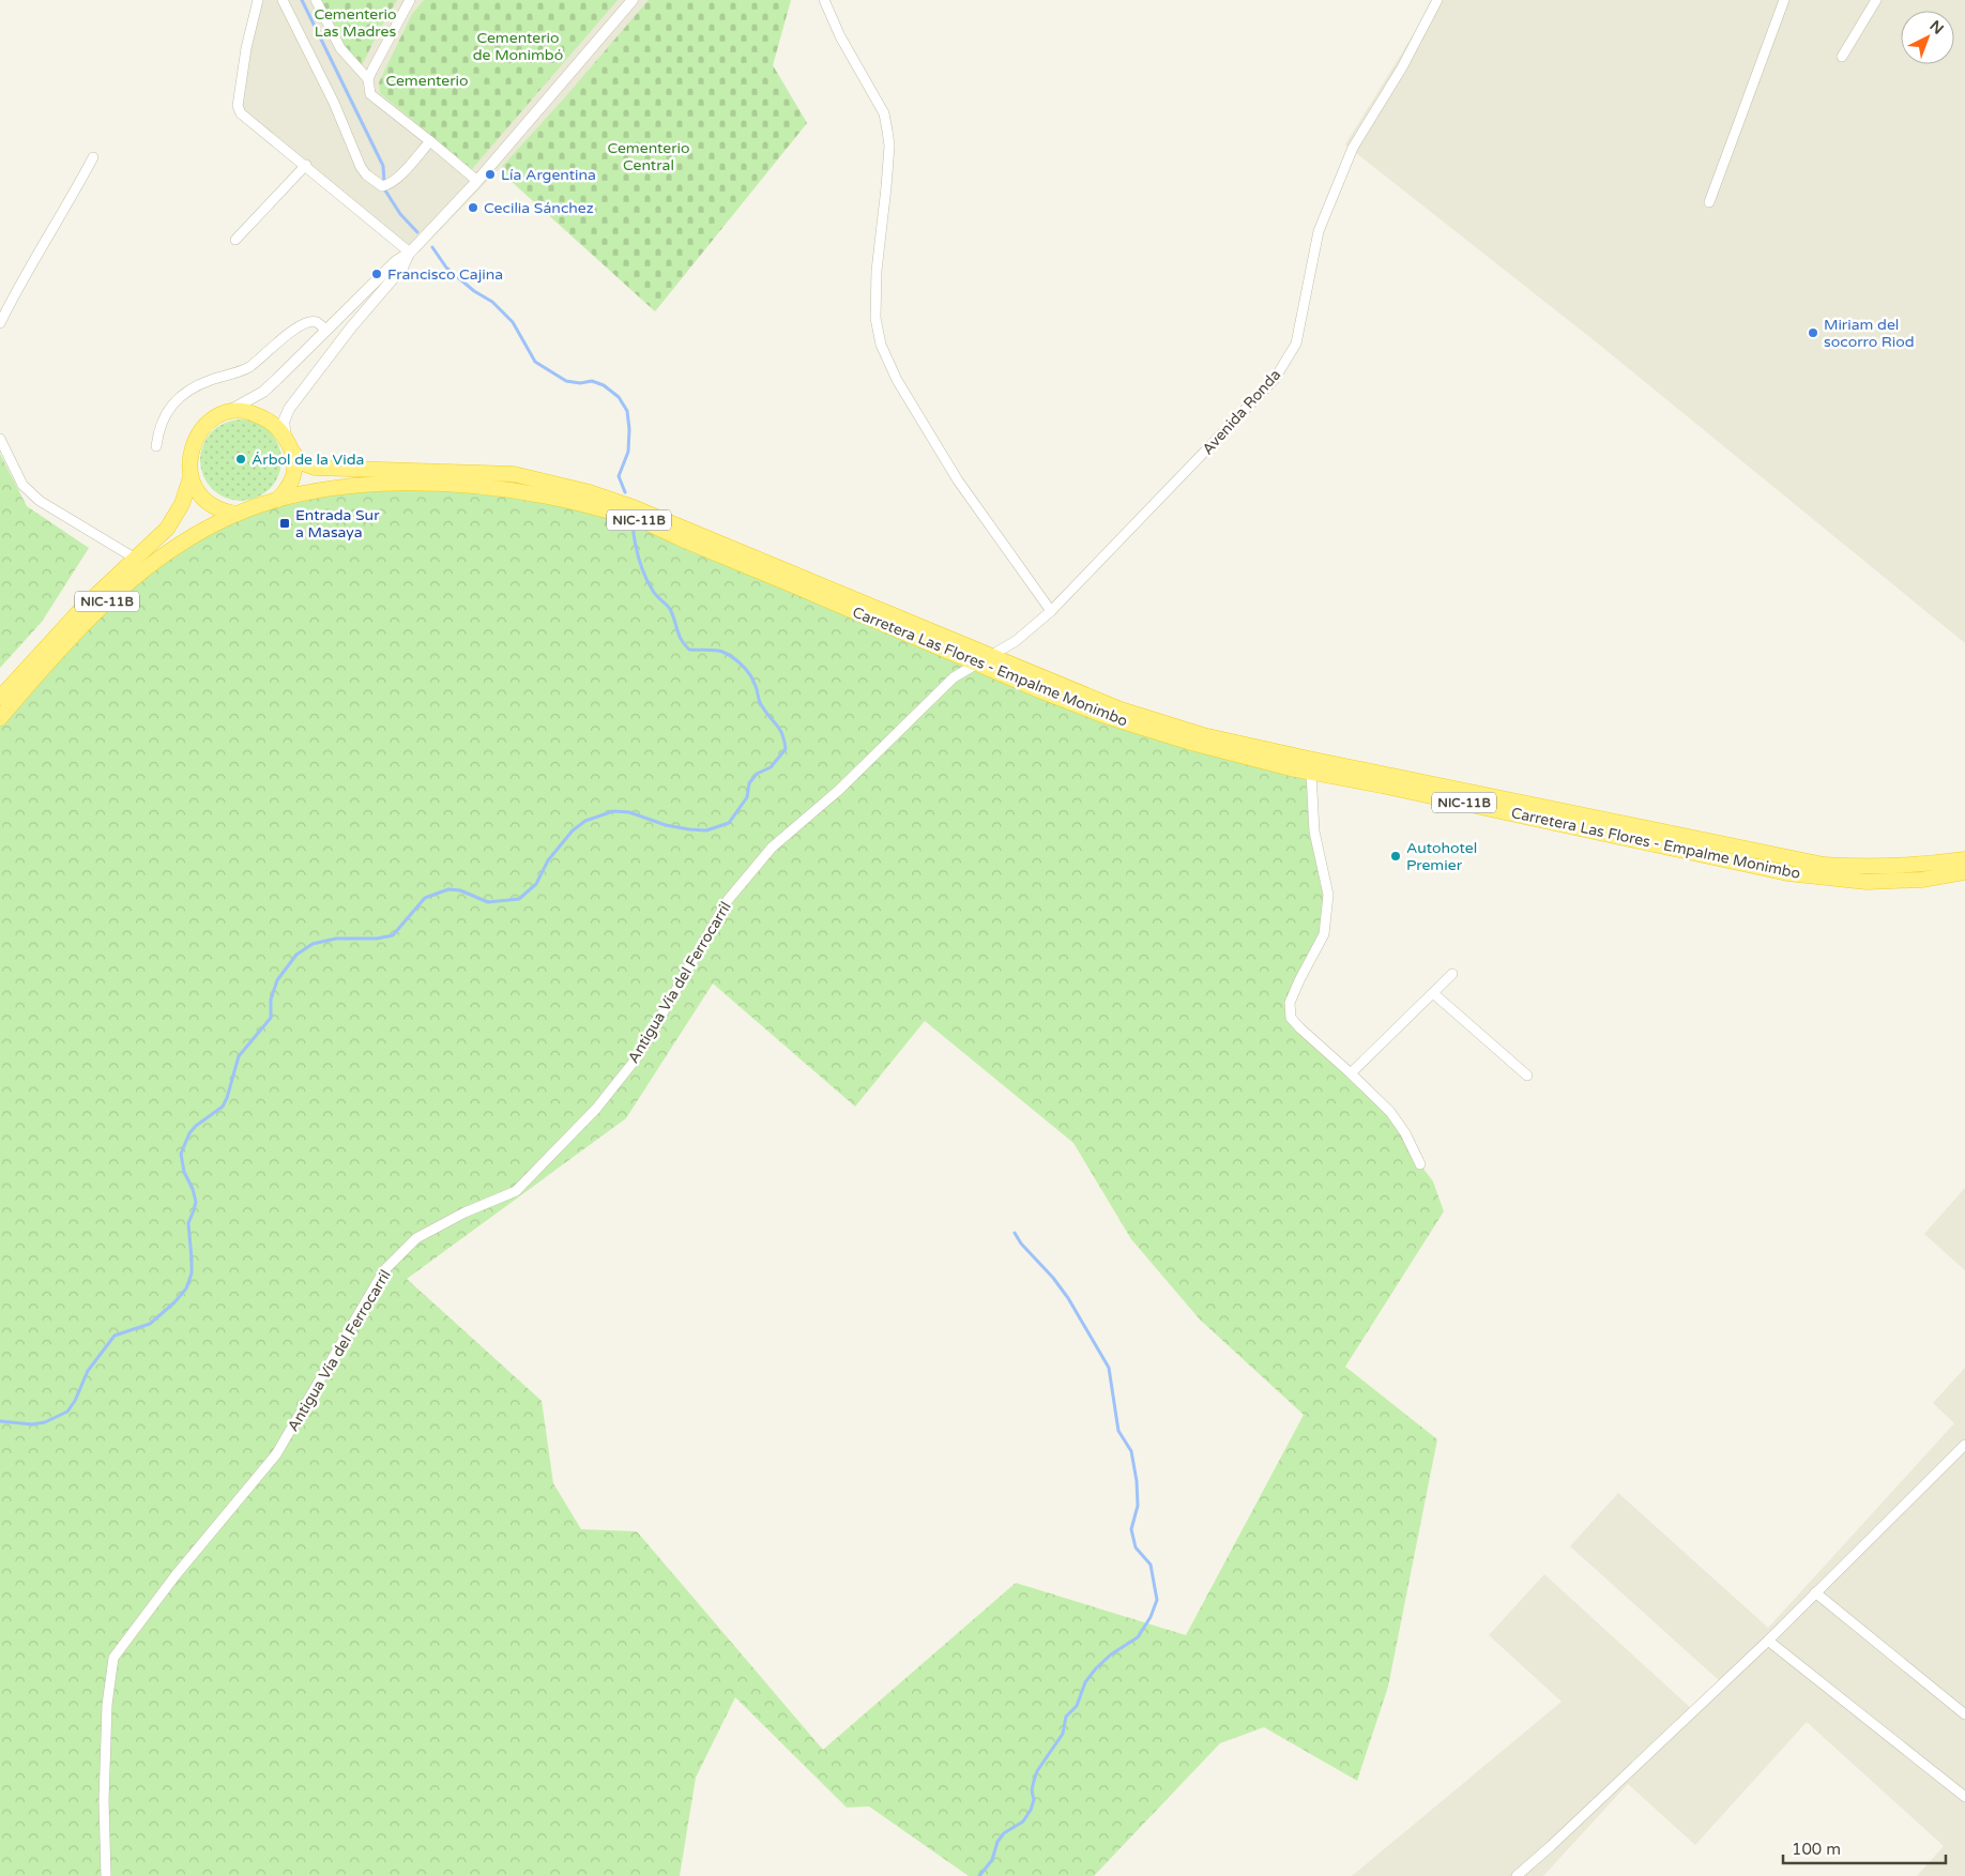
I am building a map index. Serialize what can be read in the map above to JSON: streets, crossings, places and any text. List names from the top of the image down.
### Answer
{
  "streets": {
    "highway": ["NIC-11B", "Carretera Las Flores - Empalme Monimbo"],
    "street": ["Avenida Ronda", "Antigua Vía del Ferrocarril"]
  },
  "crossings": [
    ["Avenida Ronda", "Carretera Las Flores - Empalme Monimbo"],
    ["Avenida Ronda", "Antigua Vía del Ferrocarril"],
    ["NIC-11B", "Carretera Las Flores - Empalme Monimbo"],
    ["Carretera Las Flores - Empalme Monimbo", "Antigua Vía del Ferrocarril"]
  ],
  "parks": [
    "Cementerio Las Madres",
    "Cementerio de Monimbó",
    "Cementerio",
    "Cementerio Central"
  ],
  "places": {
    "other": [
      "Lía Argentina",
      "Cecilia Sánchez",
      "Francisco Cajina",
      "Miriam del socorro Riod",
      "Árbol de la Vida",
      "Autohotel Premier"
    ],
    "transit": ["Entrada Sur a Masaya"]
  },
  "scale_bar": "100 m",
  "north": "top right"
}
